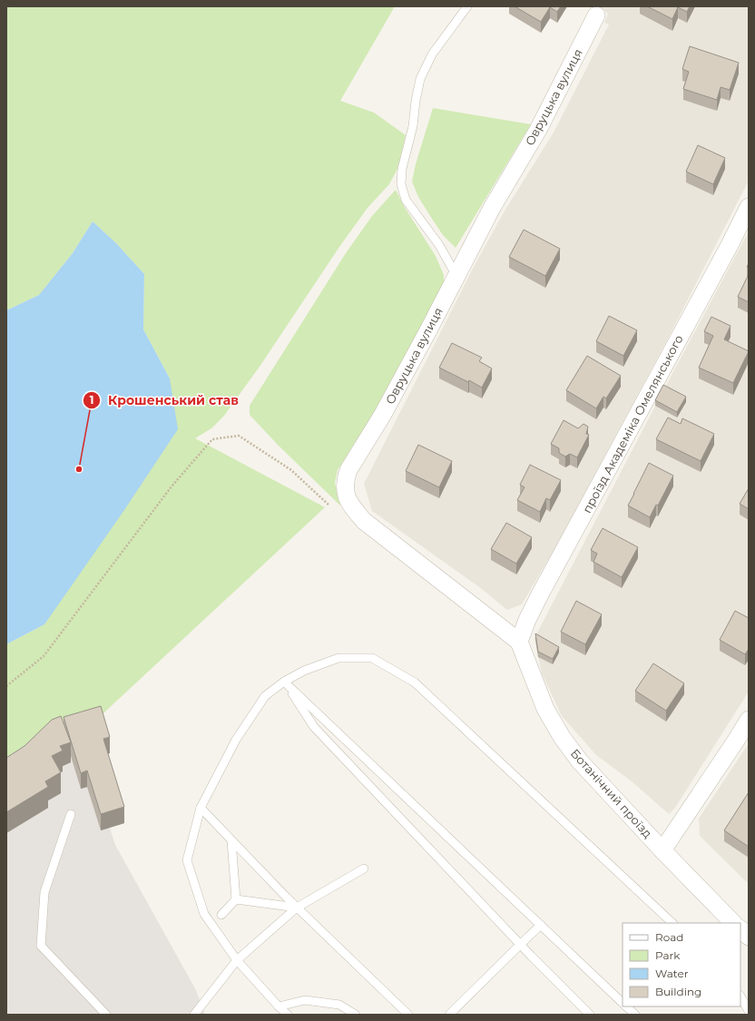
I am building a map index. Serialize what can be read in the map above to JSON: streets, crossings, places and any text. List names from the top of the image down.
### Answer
{
  "streets": {
    "street": ["Овруцька вулиця", "проїзд Академіка Омелянського", "Ботанічний проїзд"]
  },
  "crossings": [
    ["Овруцька вулиця", "проїзд Академіка Омелянського"],
    ["Овруцька вулиця", "Ботанічний проїзд"],
    ["проїзд Академіка Омелянського", "Ботанічний проїзд"]
  ],
  "places": ["Крошенський став"],
  "legend": [
    "Road",
    "Park",
    "Water",
    "Building"
  ]
}
